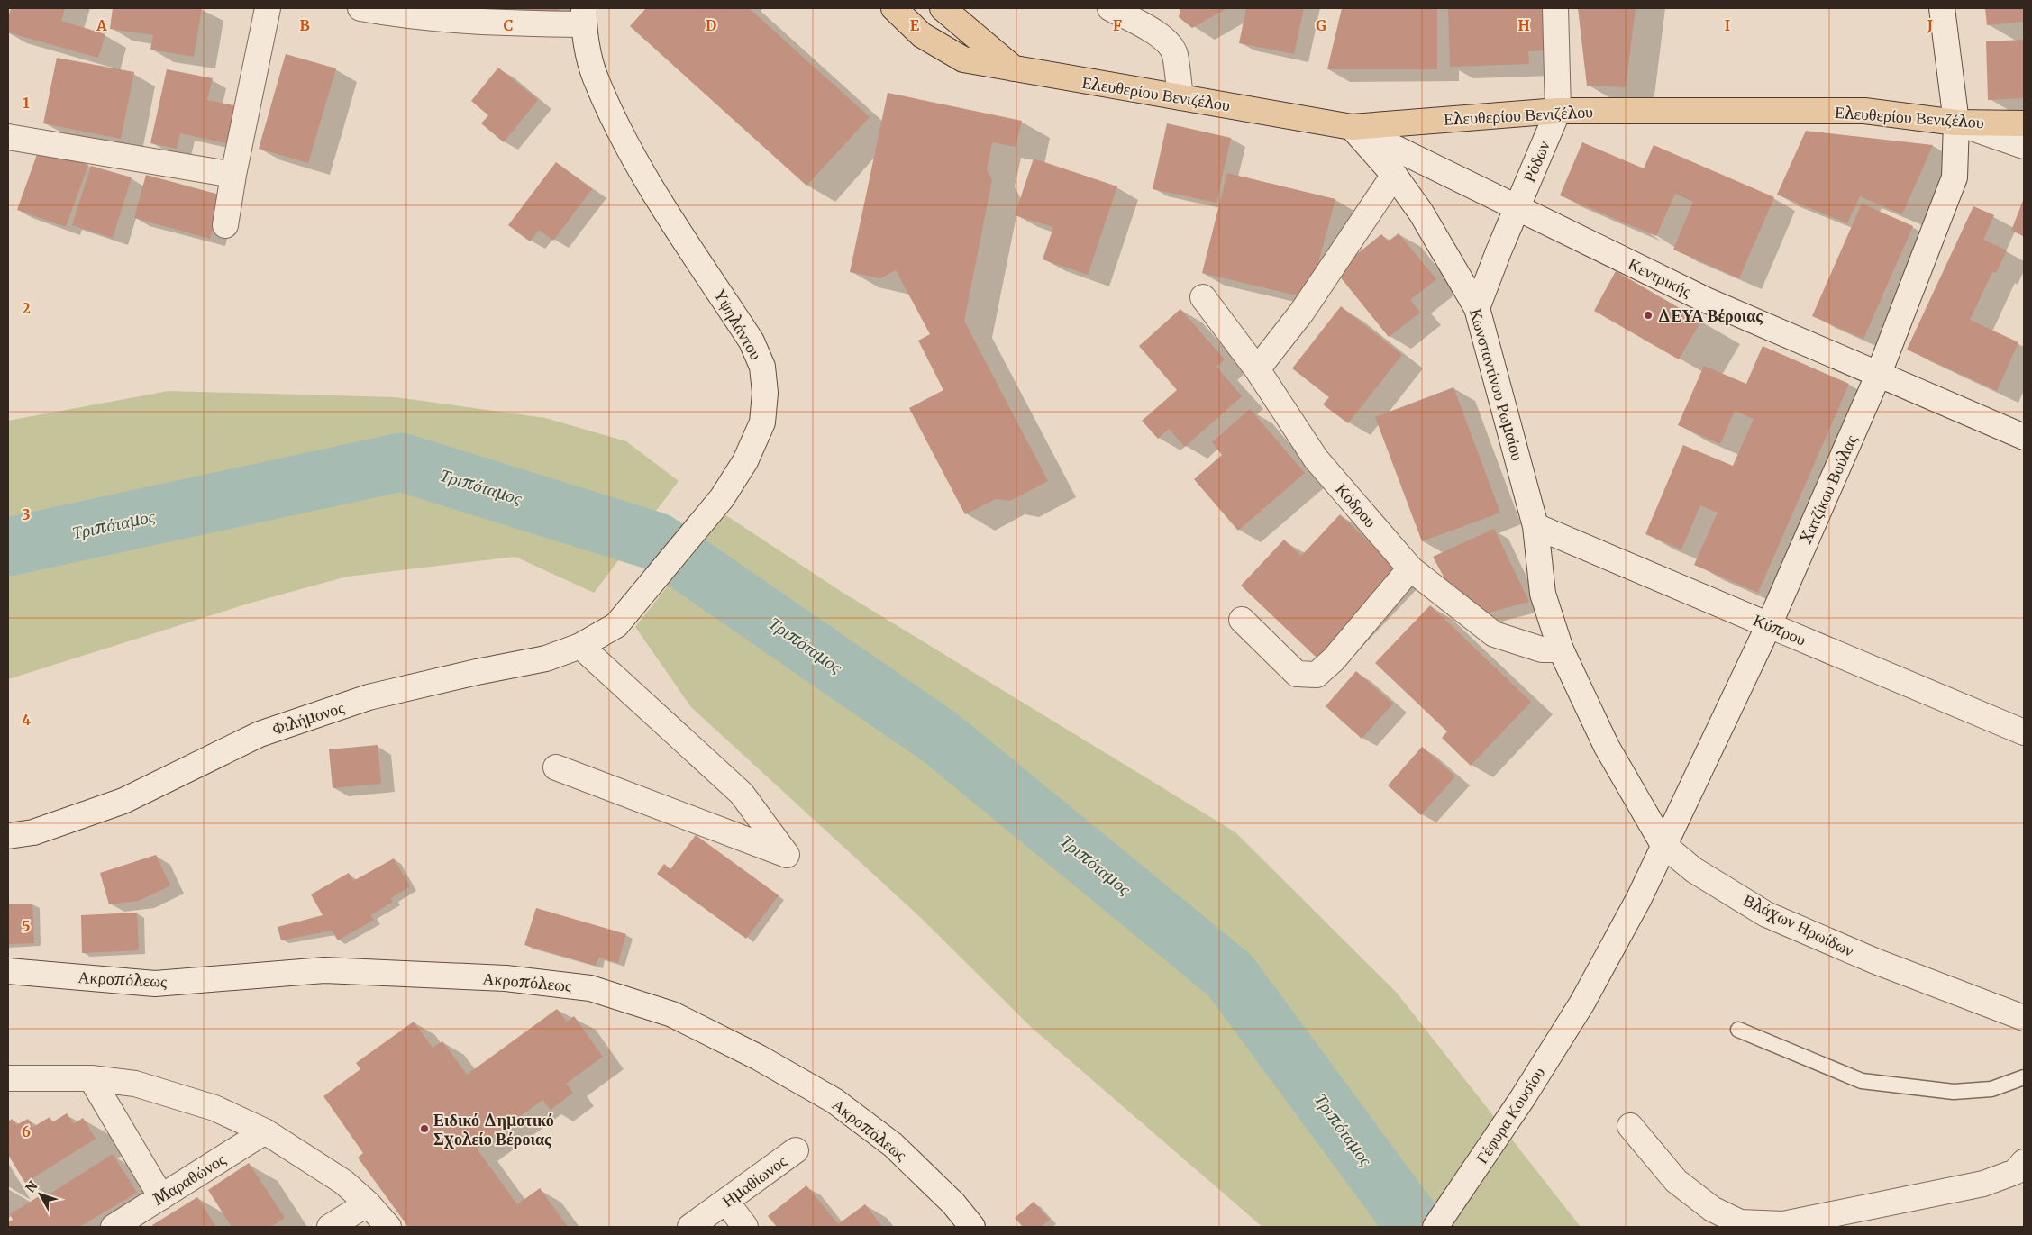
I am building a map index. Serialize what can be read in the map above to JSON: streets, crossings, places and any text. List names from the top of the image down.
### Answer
{
  "streets": {
    "main road": ["Ελευθερίου Βενιζέλου"],
    "street": [
      "Ρόδων",
      "Κεντρικής",
      "Υψηλάντου",
      "Κωνσταντίνου Ρωμαίου",
      "Χατζίκου Βούλας",
      "Κόδρου",
      "Κύπρου",
      "Φιλήμονος",
      "Βλάχων Ηρωίδων",
      "Ακροπόλεως",
      "Γέφυρα Κουσίου",
      "Μαραθώνος",
      "Ημαθίωνος"
    ]
  },
  "crossings": [
    ["Ελευθερίου Βενιζέλου", "Ρόδων"],
    ["Ελευθερίου Βενιζέλου", "Κεντρικής"],
    ["Ελευθερίου Βενιζέλου", "Κωνσταντίνου Ρωμαίου"],
    ["Ελευθερίου Βενιζέλου", "Χατζίκου Βούλας"],
    ["Ρόδων", "Κεντρικής"],
    ["Ρόδων", "Κωνσταντίνου Ρωμαίου"],
    ["Κεντρικής", "Κωνσταντίνου Ρωμαίου"],
    ["Κεντρικής", "Χατζίκου Βούλας"],
    ["Υψηλάντου", "Φιλήμονος"],
    ["Κωνσταντίνου Ρωμαίου", "Κόδρου"],
    ["Κωνσταντίνου Ρωμαίου", "Κύπρου"],
    ["Κωνσταντίνου Ρωμαίου", "Βλάχων Ηρωίδων"],
    ["Χατζίκου Βούλας", "Κύπρου"],
    ["Χατζίκου Βούλας", "Βλάχων Ηρωίδων"],
    ["Χατζίκου Βούλας", "Γέφυρα Κουσίου"],
    ["Κόδρου", "Βλάχων Ηρωίδων"],
    ["Βλάχων Ηρωίδων", "Γέφυρα Κουσίου"]
  ],
  "water": ["Τριπόταμος"],
  "places": ["ΔΕΥΑ Βέροιας", "Ειδικό Δημοτικό Σχολείο Βέροιας"],
  "north": "top left",
  "grid": {
    "columns": [
      "A",
      "B",
      "C",
      "D",
      "E",
      "F",
      "G",
      "H",
      "I",
      "J"
    ],
    "rows": [
      "1",
      "2",
      "3",
      "4",
      "5",
      "6"
    ]
  }
}
